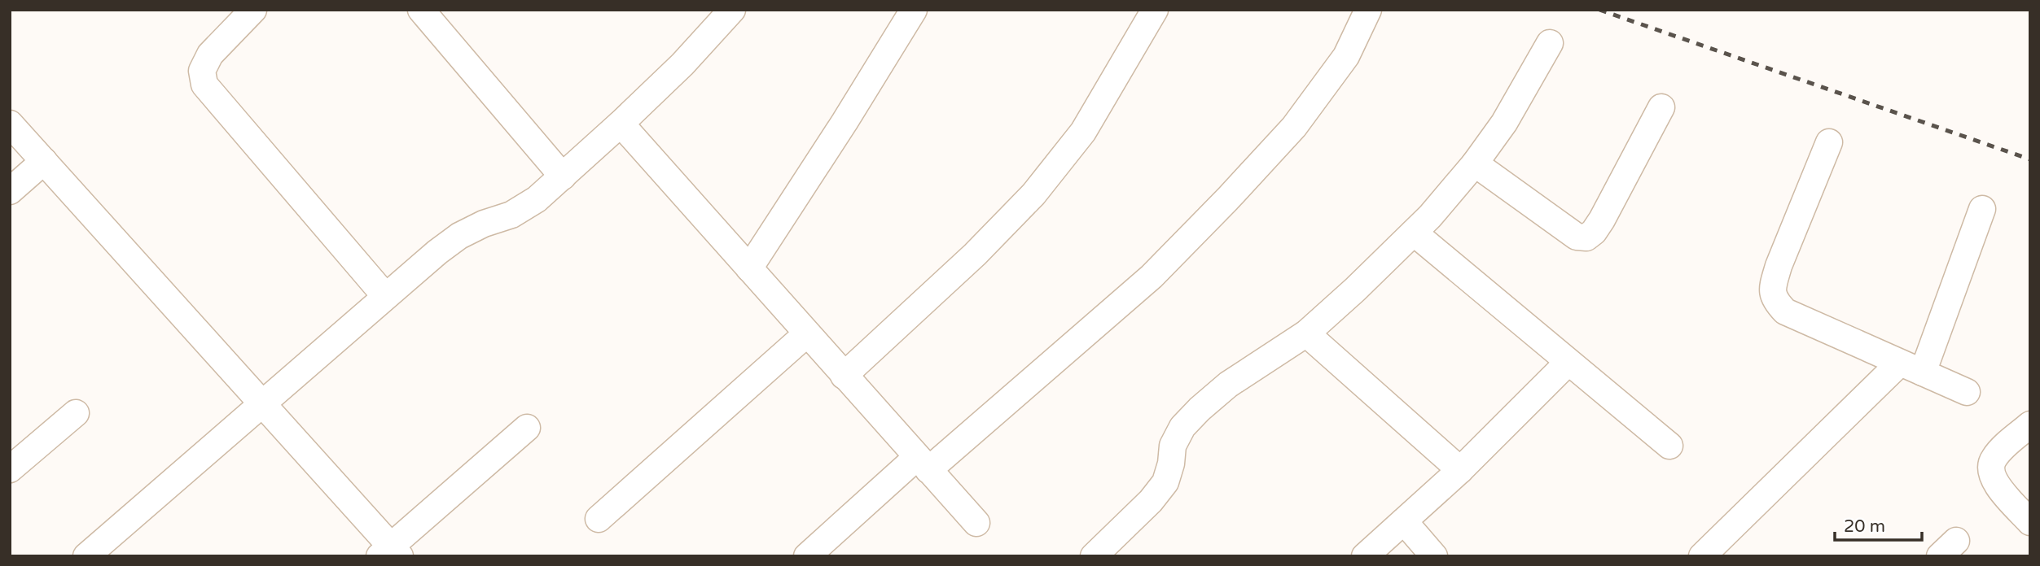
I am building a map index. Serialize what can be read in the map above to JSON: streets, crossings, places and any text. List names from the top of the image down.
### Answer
{
  "scale_bar": "20 m"
}
